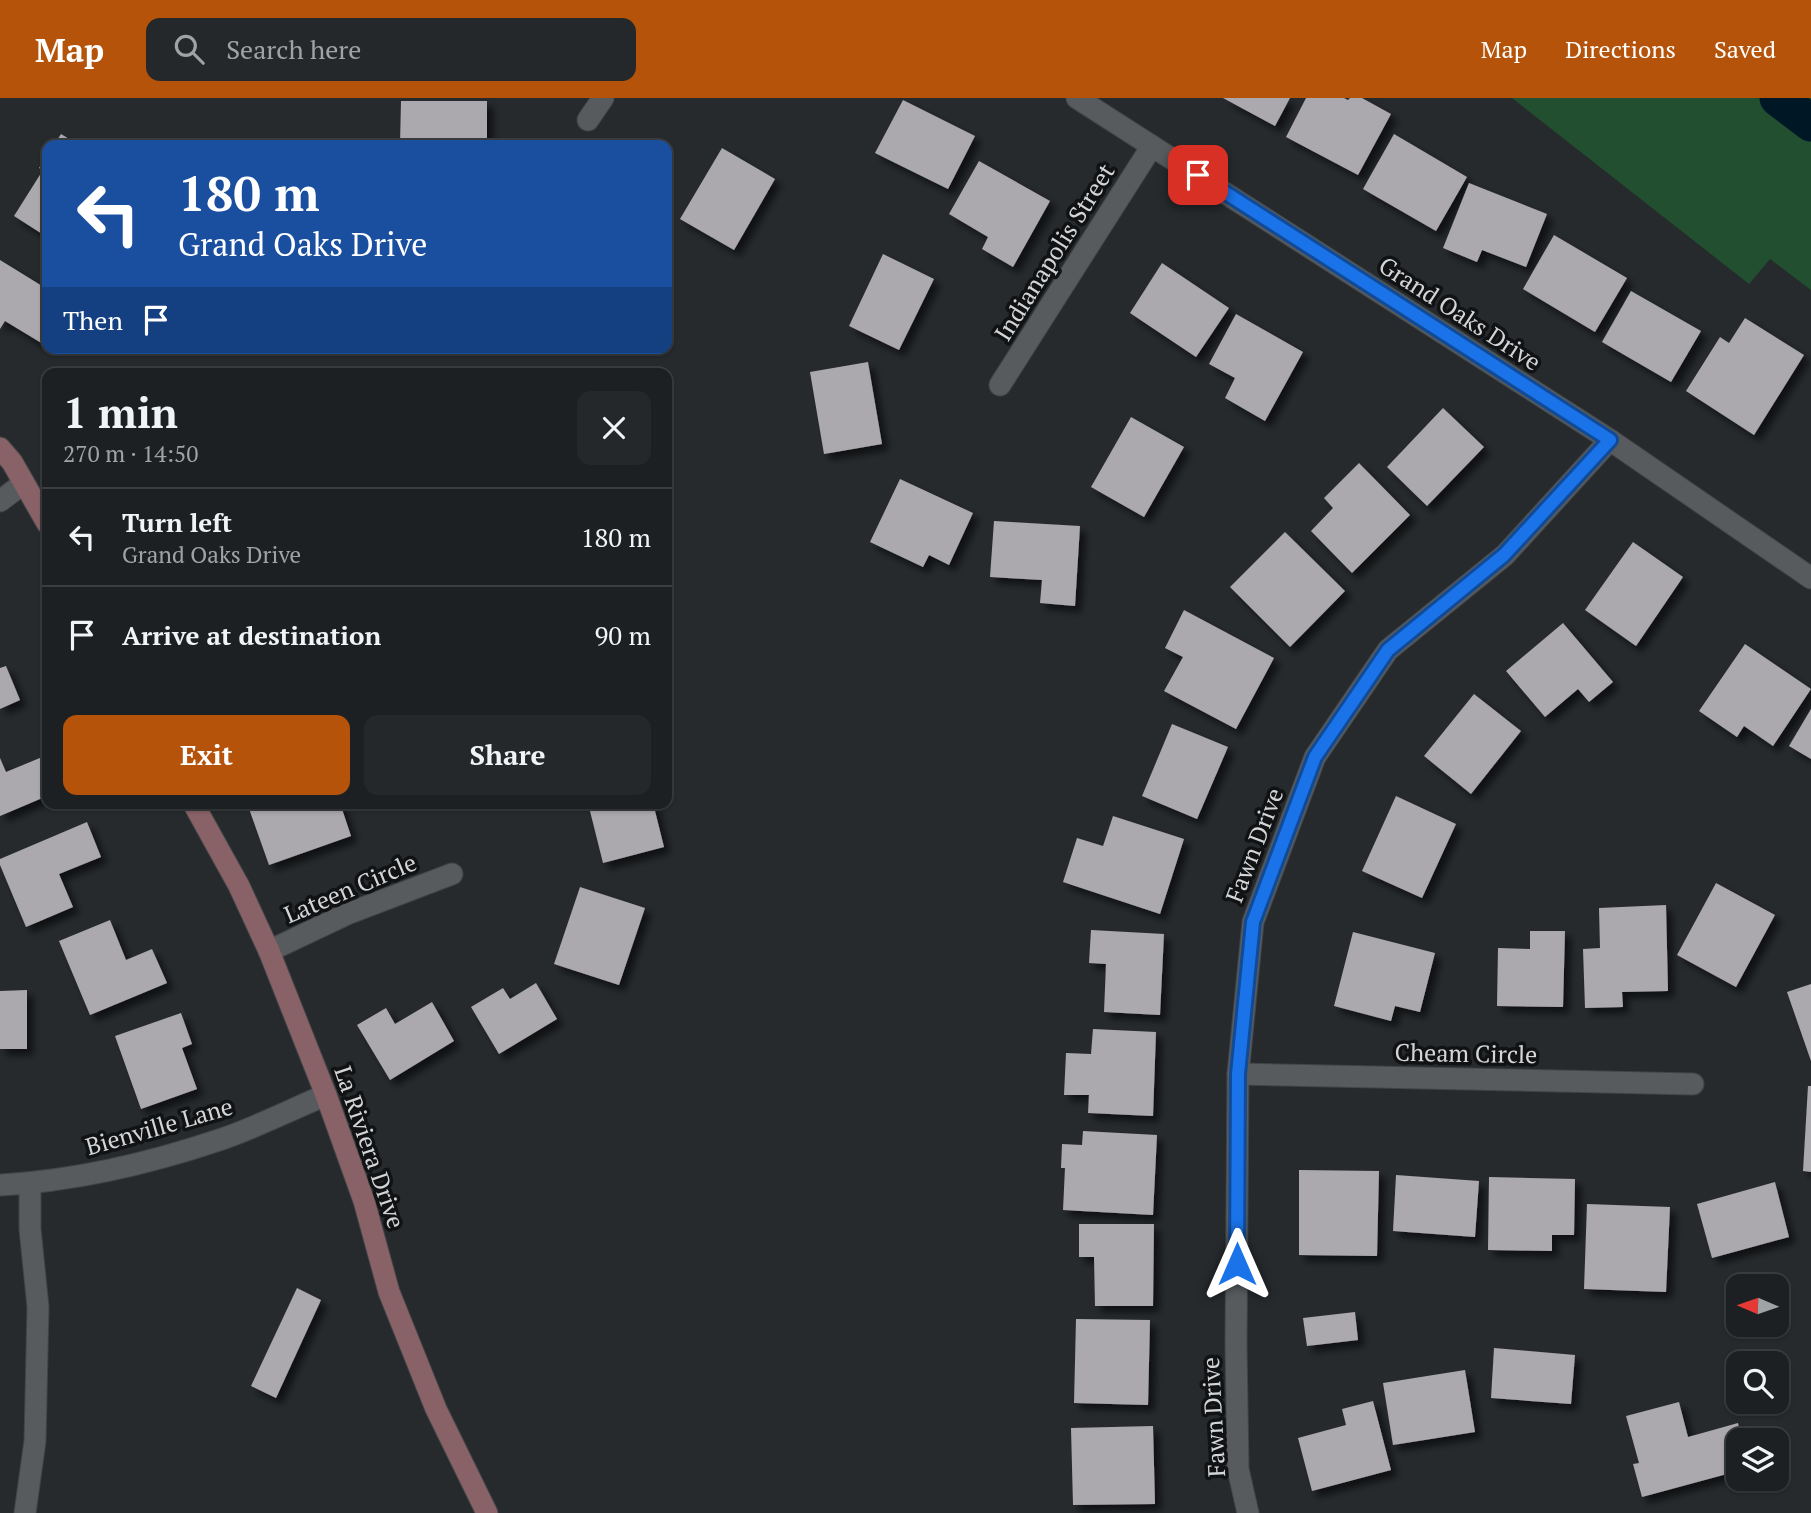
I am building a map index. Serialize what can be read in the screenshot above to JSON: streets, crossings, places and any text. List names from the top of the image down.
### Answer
{
  "streets": {
    "street": [
      "Indianapolis Street",
      "Grand Oaks Drive",
      "Fawn Drive",
      "Lateen Circle",
      "Cheam Circle",
      "Bienville Lane",
      "La Riviera Drive"
    ]
  },
  "crossings": [
    ["Indianapolis Street", "Grand Oaks Drive"],
    ["Grand Oaks Drive", "Fawn Drive"],
    ["Fawn Drive", "Cheam Circle"],
    ["Lateen Circle", "La Riviera Drive"],
    ["Bienville Lane", "La Riviera Drive"]
  ],
  "north": "left",
  "page": {
    "header": "Map",
    "search": "Search here",
    "nav": ["Map", "Directions", "Saved"],
    "turn": ["180 m", "Grand Oaks Drive"],
    "then": "Then",
    "heading": ["1 min", "270 m · 14:50"],
    "list": [
      {
        "name": "Turn left",
        "note": "Grand Oaks Drive",
        "value": "180 m"
      },
      {
        "name": "Arrive at destination",
        "value": "90 m"
      }
    ],
    "buttons": ["Exit", "Share"]
  }
}
